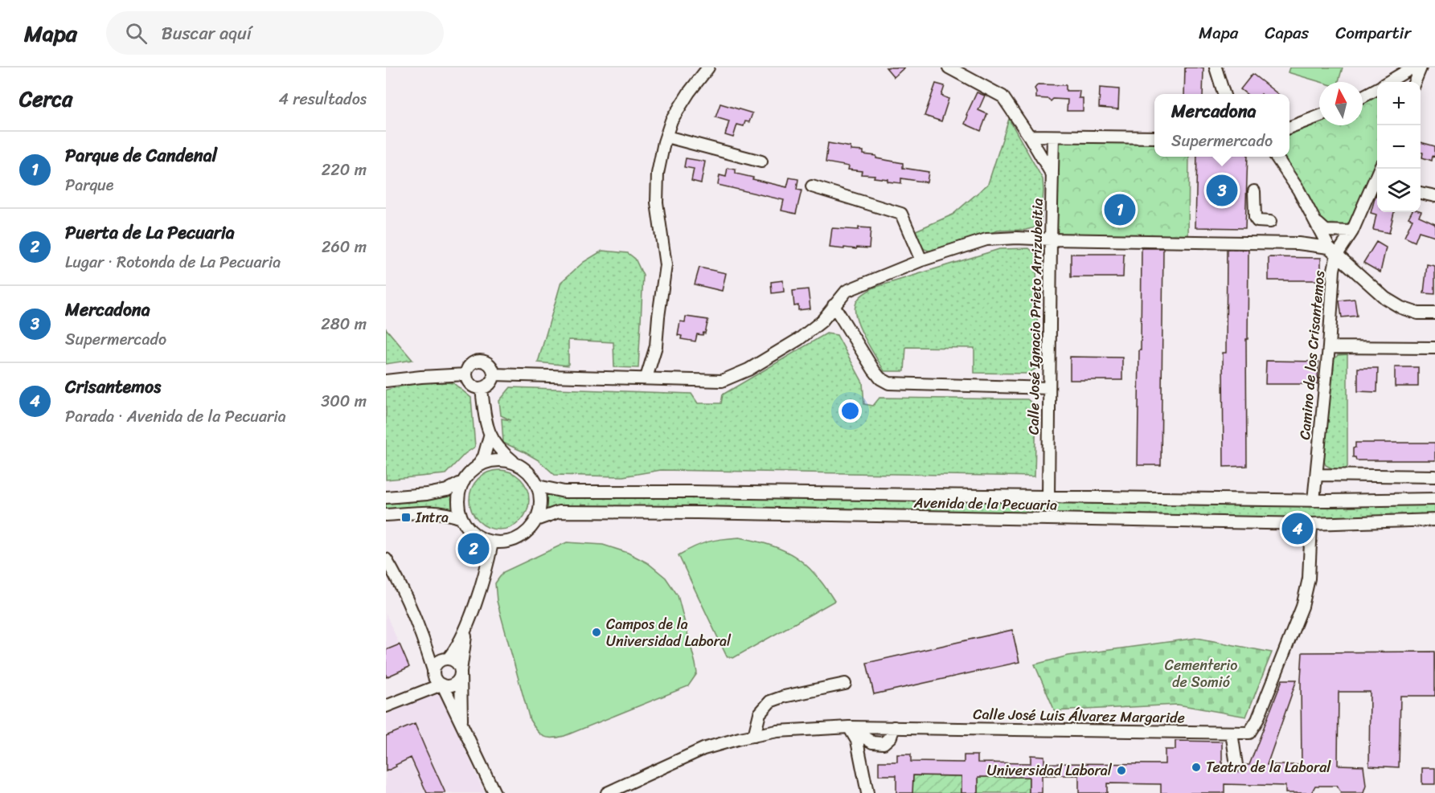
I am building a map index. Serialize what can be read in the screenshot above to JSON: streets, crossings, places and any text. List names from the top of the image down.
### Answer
{
  "streets": {
    "street": [
      "Calle José Ignacio Prieto Arrizubeitia",
      "Camino de los Crisantemos",
      "Avenida de la Pecuaria",
      "Calle José Luis Álvarez Margaride"
    ]
  },
  "crossings": [
    ["Calle José Ignacio Prieto Arrizubeitia", "Avenida de la Pecuaria"],
    ["Camino de los Crisantemos", "Avenida de la Pecuaria"],
    ["Avenida de la Pecuaria", "Calle José Luis Álvarez Margaride"]
  ],
  "parks": ["Cementerio de Somió"],
  "places": {
    "transit": ["Intra"],
    "other": ["Campos de la Universidad Laboral", "Teatro de la Laboral", "Universidad Laboral"]
  },
  "north": "top",
  "page": {
    "header": "Mapa",
    "search": "Buscar aquí",
    "nav": ["Mapa", "Capas", "Compartir"],
    "heading": ["Cerca", "4 resultados"],
    "map_buttons": ["+", "−"],
    "popup": ["Mercadona", "Supermercado"],
    "list": [
      {
        "mark": "1",
        "name": "Parque de Candenal",
        "note": "Parque",
        "value": "220 m"
      },
      {
        "mark": "2",
        "name": "Puerta de La Pecuaria",
        "note": "Lugar · Rotonda de La Pecuaria",
        "value": "260 m"
      },
      {
        "mark": "3",
        "name": "Mercadona",
        "note": "Supermercado",
        "value": "280 m"
      },
      {
        "mark": "4",
        "name": "Crisantemos",
        "note": "Parada · Avenida de la Pecuaria",
        "value": "300 m"
      }
    ],
    "pins": [
      "3",
      "1",
      "4",
      "2"
    ]
  }
}
